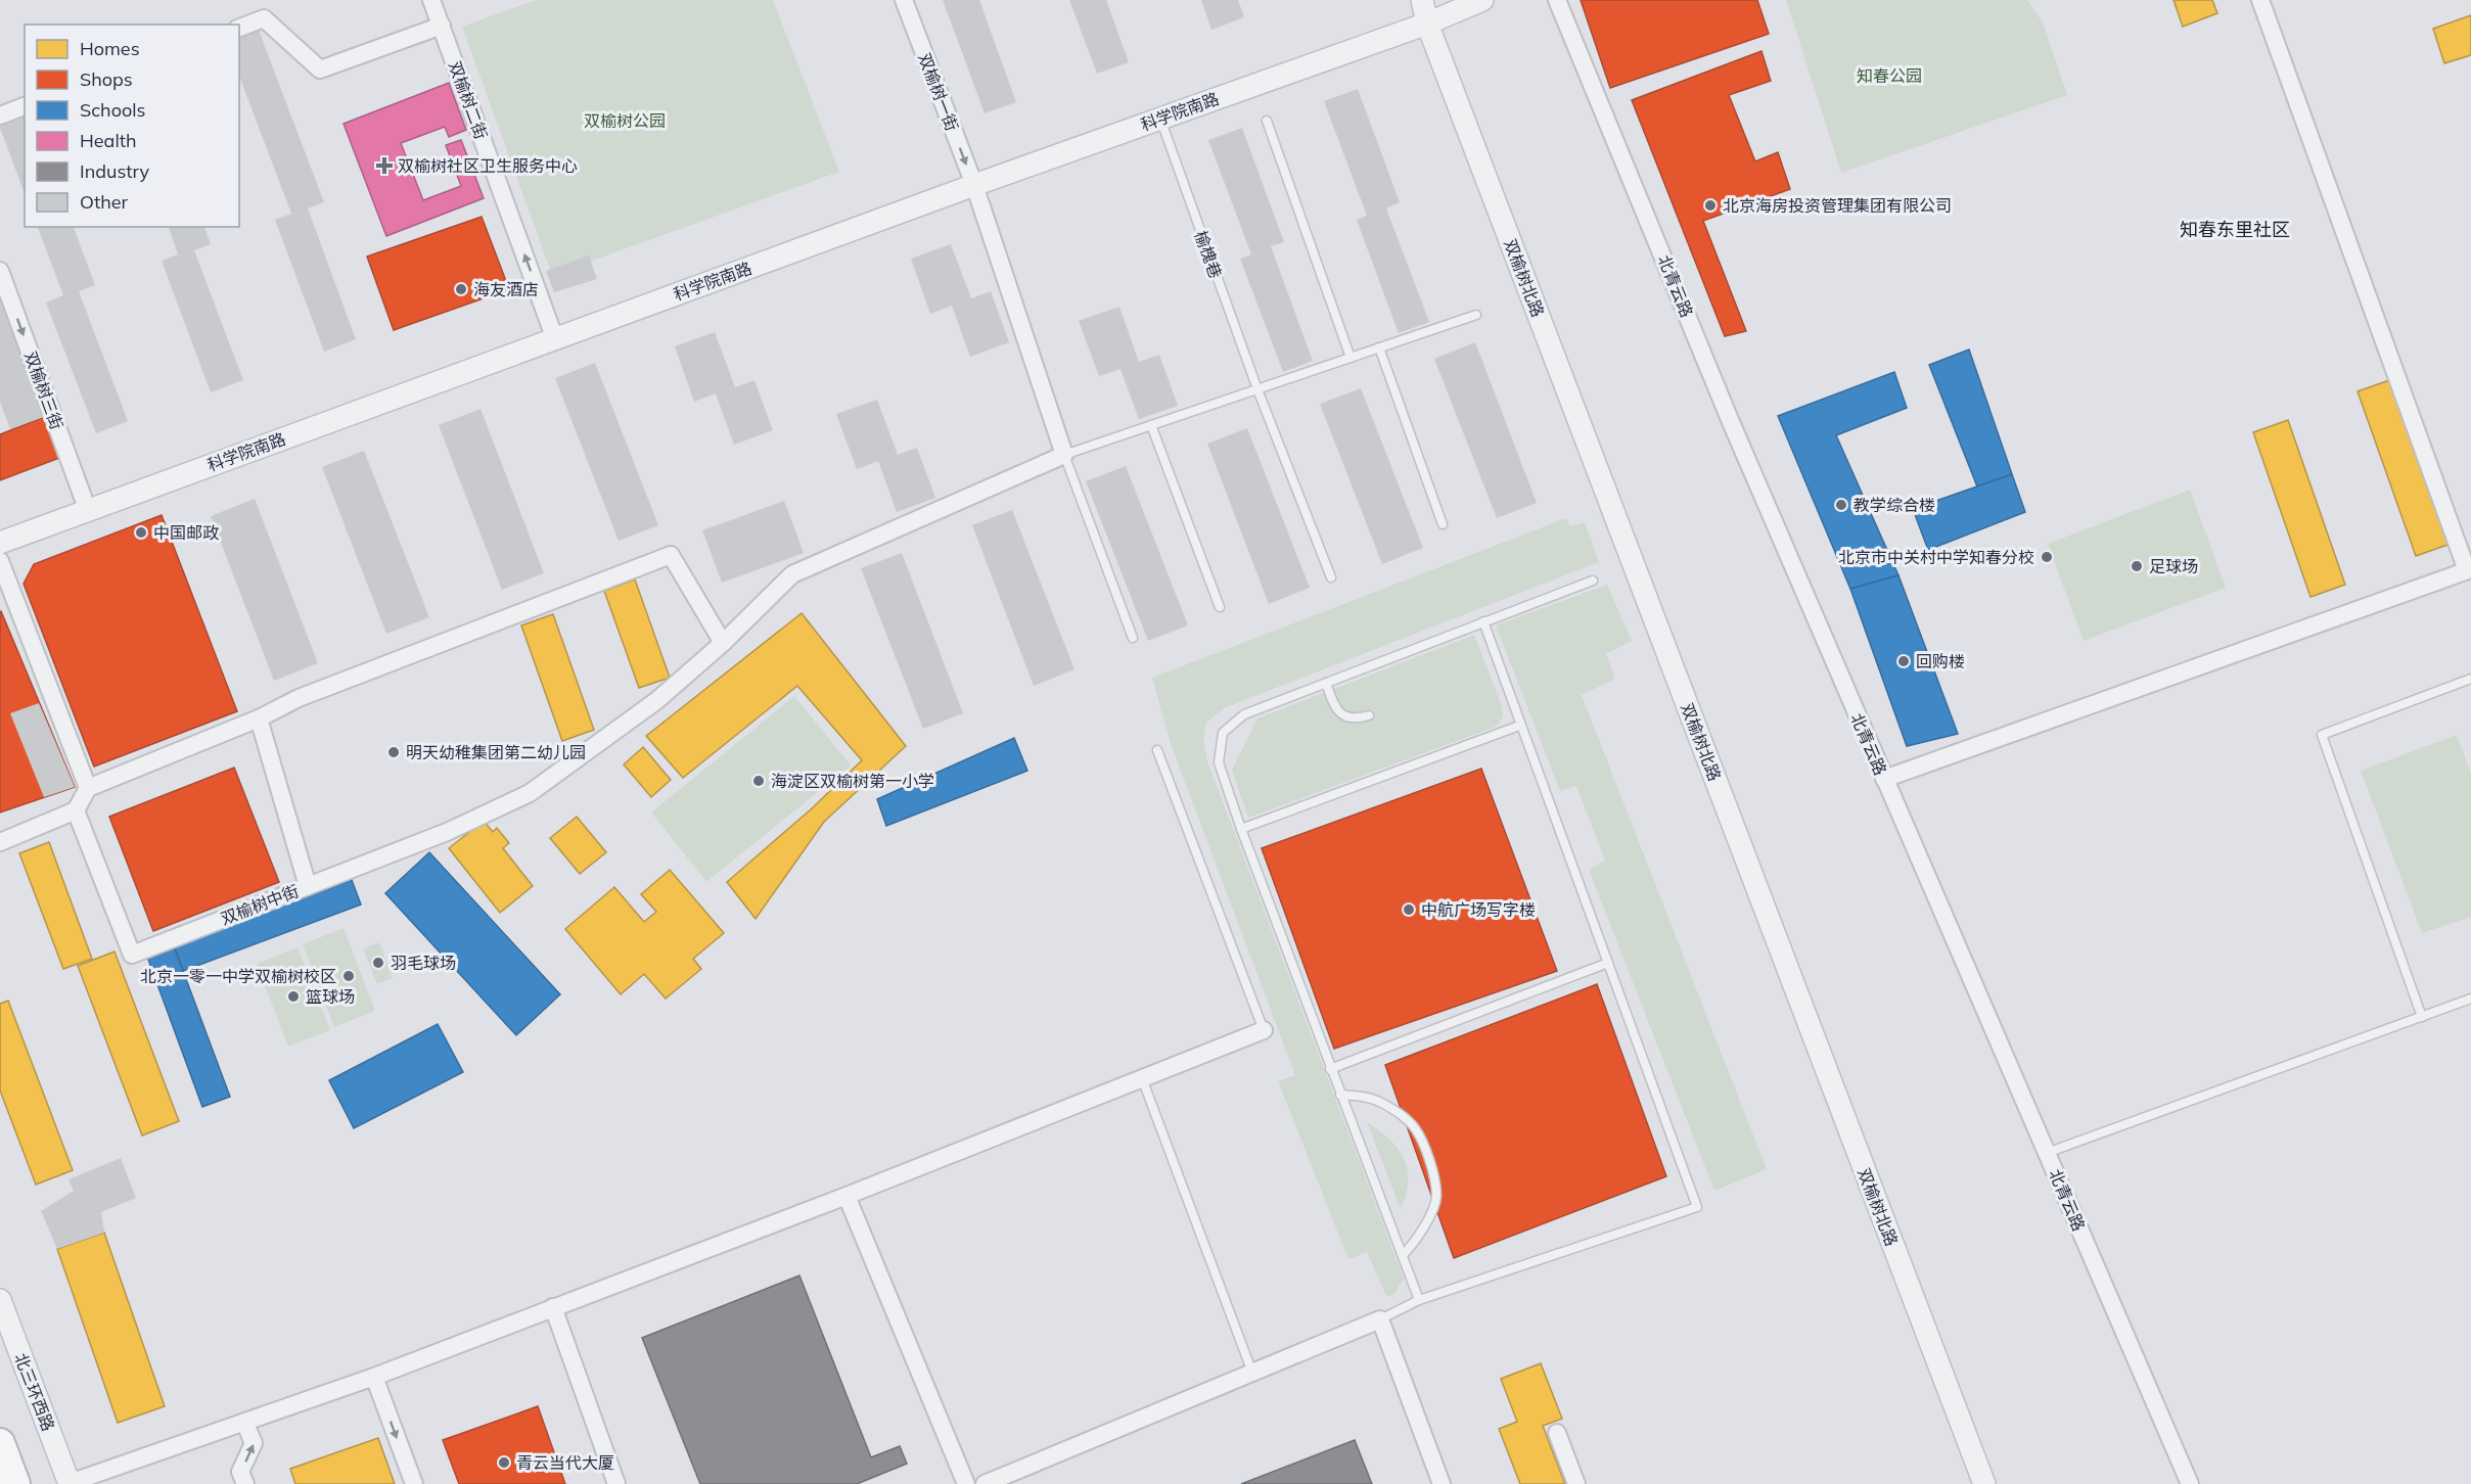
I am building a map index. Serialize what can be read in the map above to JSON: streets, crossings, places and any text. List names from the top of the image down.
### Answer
{
  "streets": {
    "street": [
      "双榆树一街",
      "双榆树二街",
      "科学院南路",
      "双榆树北路",
      "北青云路",
      "双榆树三街",
      "双榆树中街",
      "北三环西路"
    ],
    "lane": ["榆槐巷"]
  },
  "crossings": [
    ["双榆树一街", "科学院南路"],
    ["双榆树一街", "双榆树中街"],
    ["双榆树二街", "科学院南路"],
    ["科学院南路", "榆槐巷"],
    ["科学院南路", "双榆树北路"],
    ["科学院南路", "双榆树三街"]
  ],
  "one_way": ["双榆树一街", "双榆树二街", "双榆树三街"],
  "districts": ["知春东里社区"],
  "parks": ["知春公园", "双榆树公园"],
  "places": {
    "health": ["双榆树社区卫生服务中心"],
    "other": [
      "北京海房投资管理集团有限公司",
      "海友酒店",
      "教学综合楼",
      "中国邮政",
      "北京市中关村中学知春分校",
      "足球场",
      "回购楼",
      "明天幼稚集团第二幼儿园",
      "海淀区双榆树第一小学",
      "中航广场写字楼",
      "羽毛球场",
      "北京一零一中学双榆树校区",
      "篮球场",
      "青云当代大厦"
    ]
  },
  "legend": [
    "Homes",
    "Shops",
    "Schools",
    "Health",
    "Industry",
    "Other"
  ]
}
